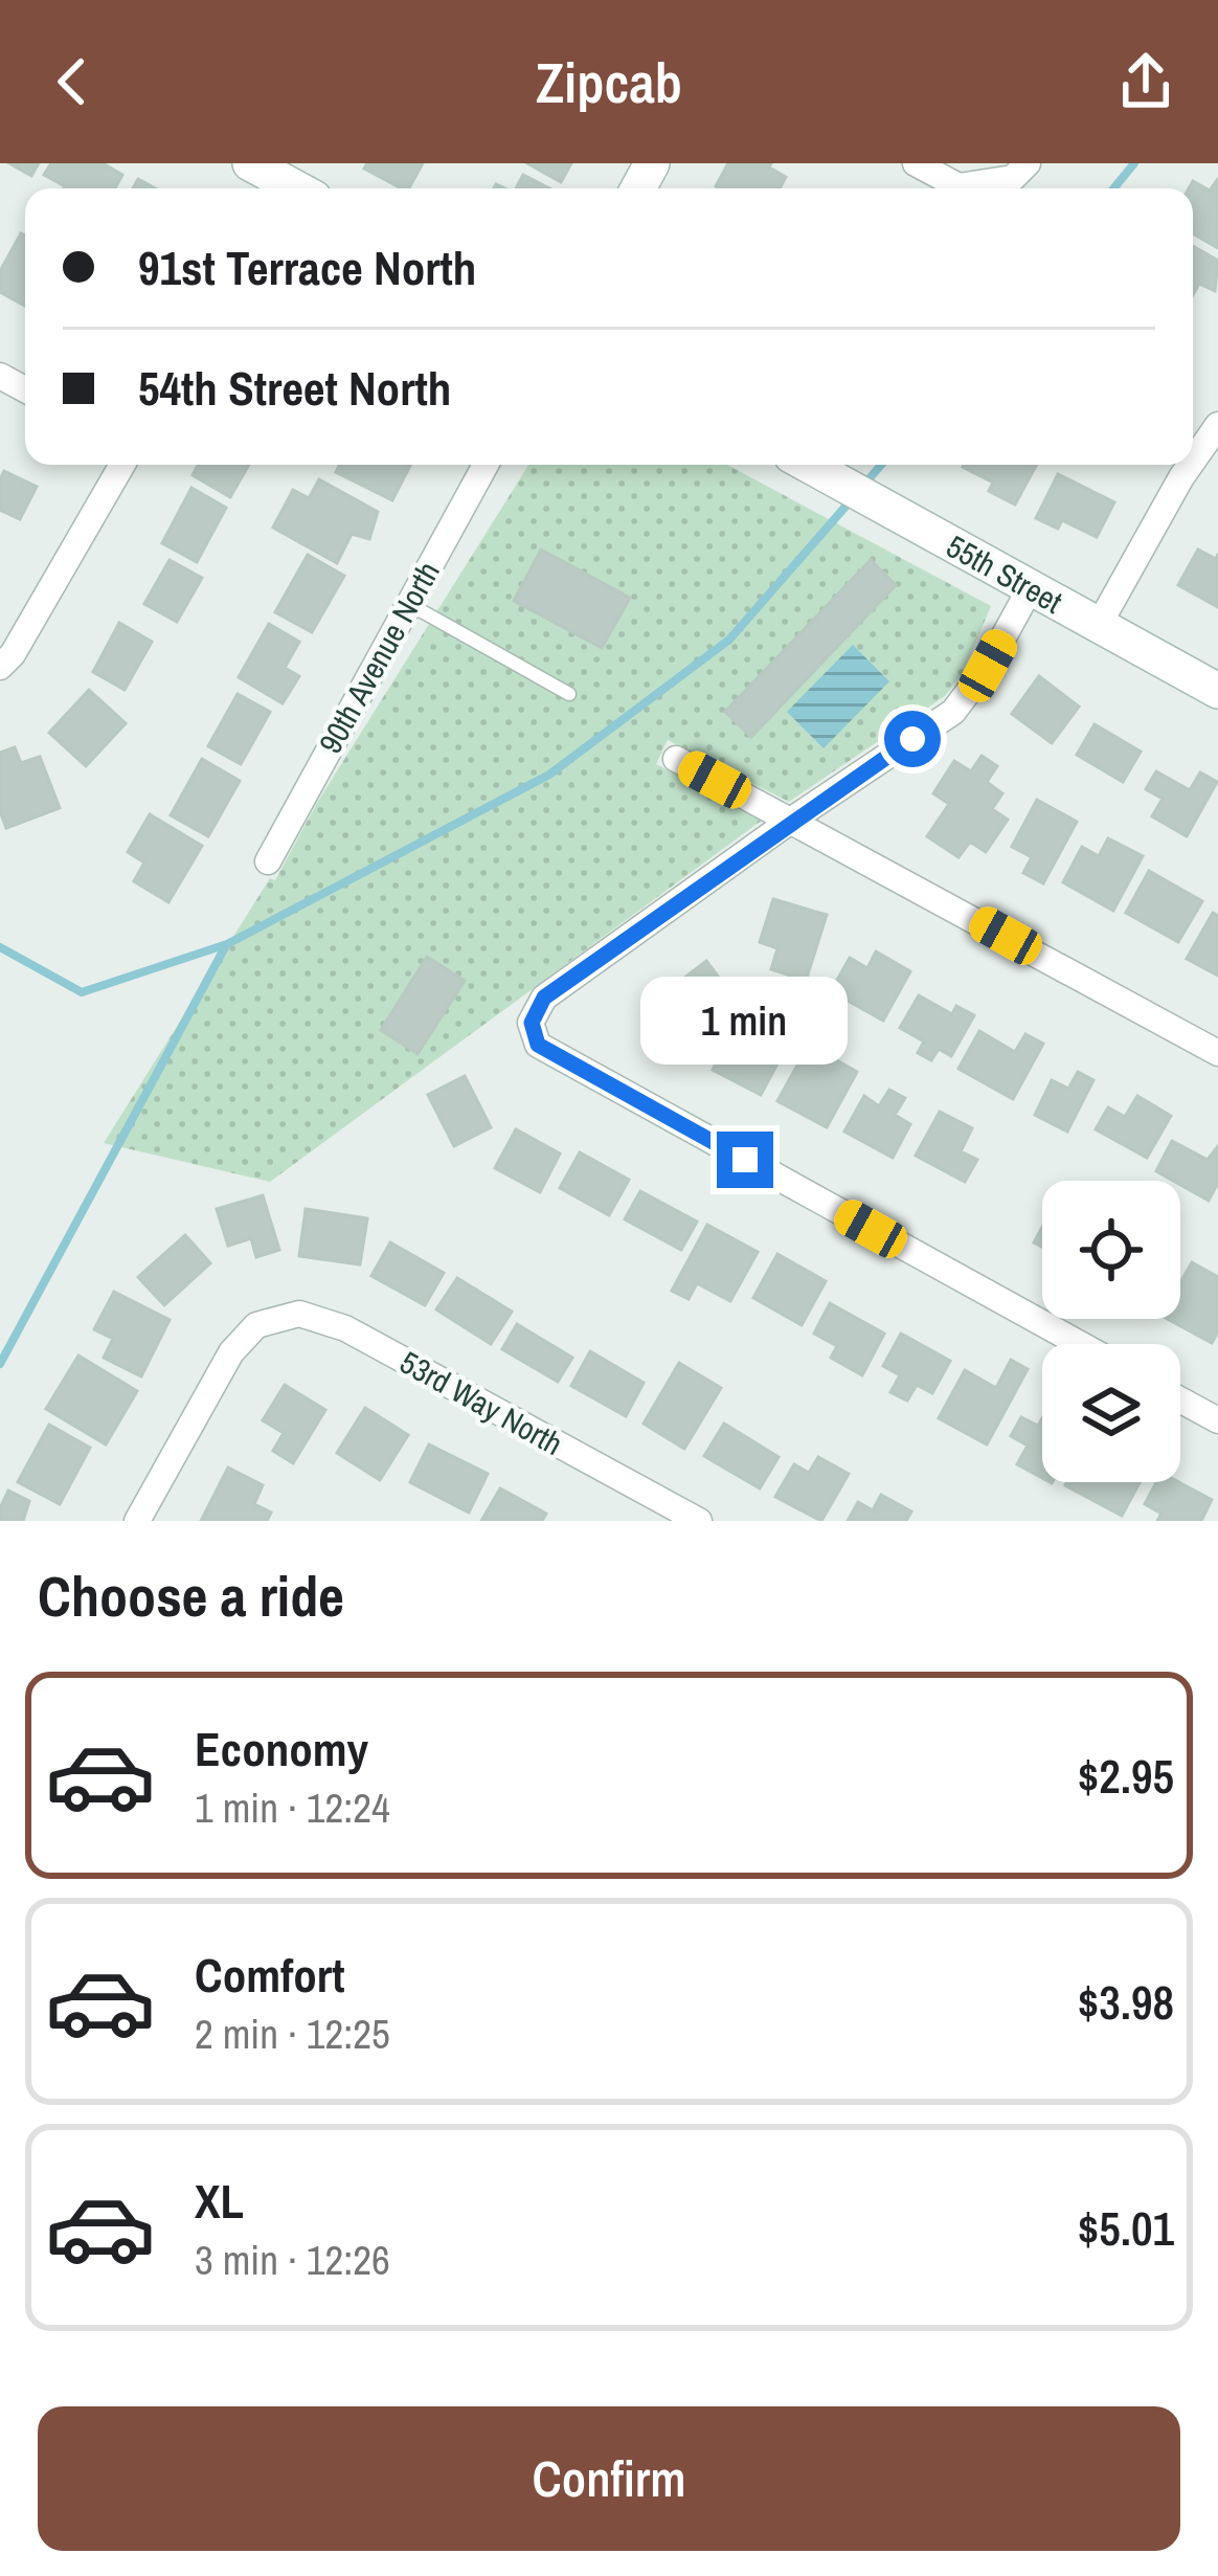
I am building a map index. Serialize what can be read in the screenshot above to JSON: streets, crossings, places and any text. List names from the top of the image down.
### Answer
{
  "streets": {
    "street": ["55th Street", "90th Avenue North", "53rd Way North"]
  },
  "page": {
    "header": "Zipcab",
    "banner": ["91st Terrace North", "54th Street North"],
    "bubble": "1 min",
    "heading": "Choose a ride",
    "list": [
      {
        "name": "Economy",
        "note": "1 min · 12:24",
        "value": "$2.95"
      },
      {
        "name": "Comfort",
        "note": "2 min · 12:25",
        "value": "$3.98"
      },
      {
        "name": "XL",
        "note": "3 min · 12:26",
        "value": "$5.01"
      }
    ],
    "buttons": "Confirm"
  }
}
